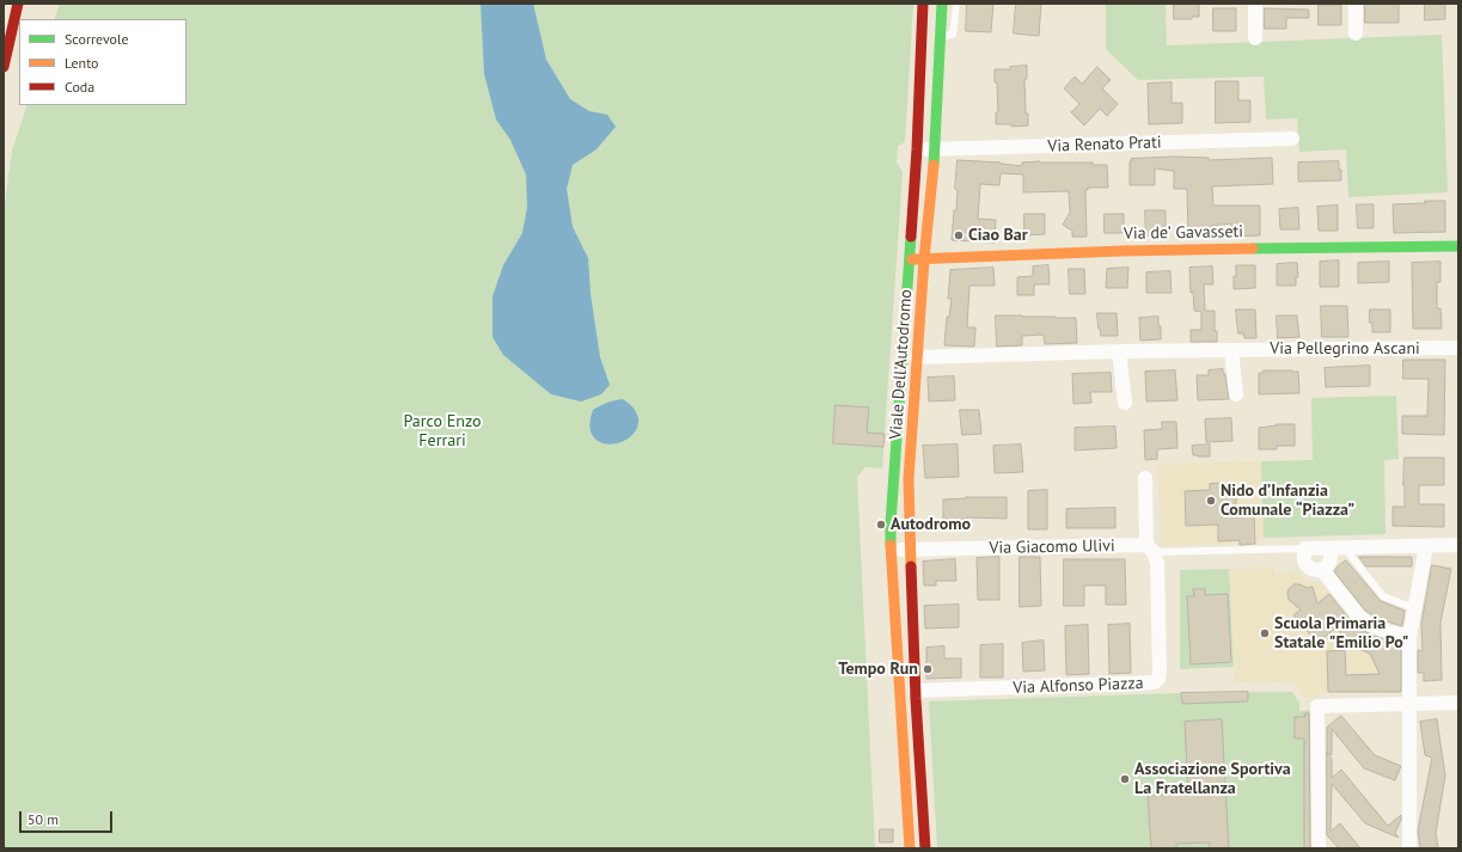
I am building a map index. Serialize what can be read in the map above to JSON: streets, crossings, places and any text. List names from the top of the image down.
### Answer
{
  "streets": {
    "street": [
      "Via Renato Prati",
      "Via de’ Gavasseti",
      "Via Pellegrino Ascani",
      "Viale Dell'Autodromo",
      "Via Giacomo Ulivi",
      "Via Alfonso Piazza"
    ]
  },
  "crossings": [
    ["Via Renato Prati", "Viale Dell'Autodromo"],
    ["Via de’ Gavasseti", "Viale Dell'Autodromo"],
    ["Via Pellegrino Ascani", "Viale Dell'Autodromo"],
    ["Viale Dell'Autodromo", "Via Giacomo Ulivi"],
    ["Viale Dell'Autodromo", "Via Alfonso Piazza"],
    ["Via Giacomo Ulivi", "Via Alfonso Piazza"]
  ],
  "parks": ["Parco Enzo Ferrari"],
  "places": [
    "Ciao Bar",
    "Nido d’Infanzia Comunale “Piazza”",
    "Autodromo",
    "Scuola Primaria Statale \"Emilio Po\"",
    "Tempo Run",
    "Associazione Sportiva La Fratellanza"
  ],
  "legend": ["Scorrevole", "Lento", "Coda"],
  "scale_bar": "50 m"
}
